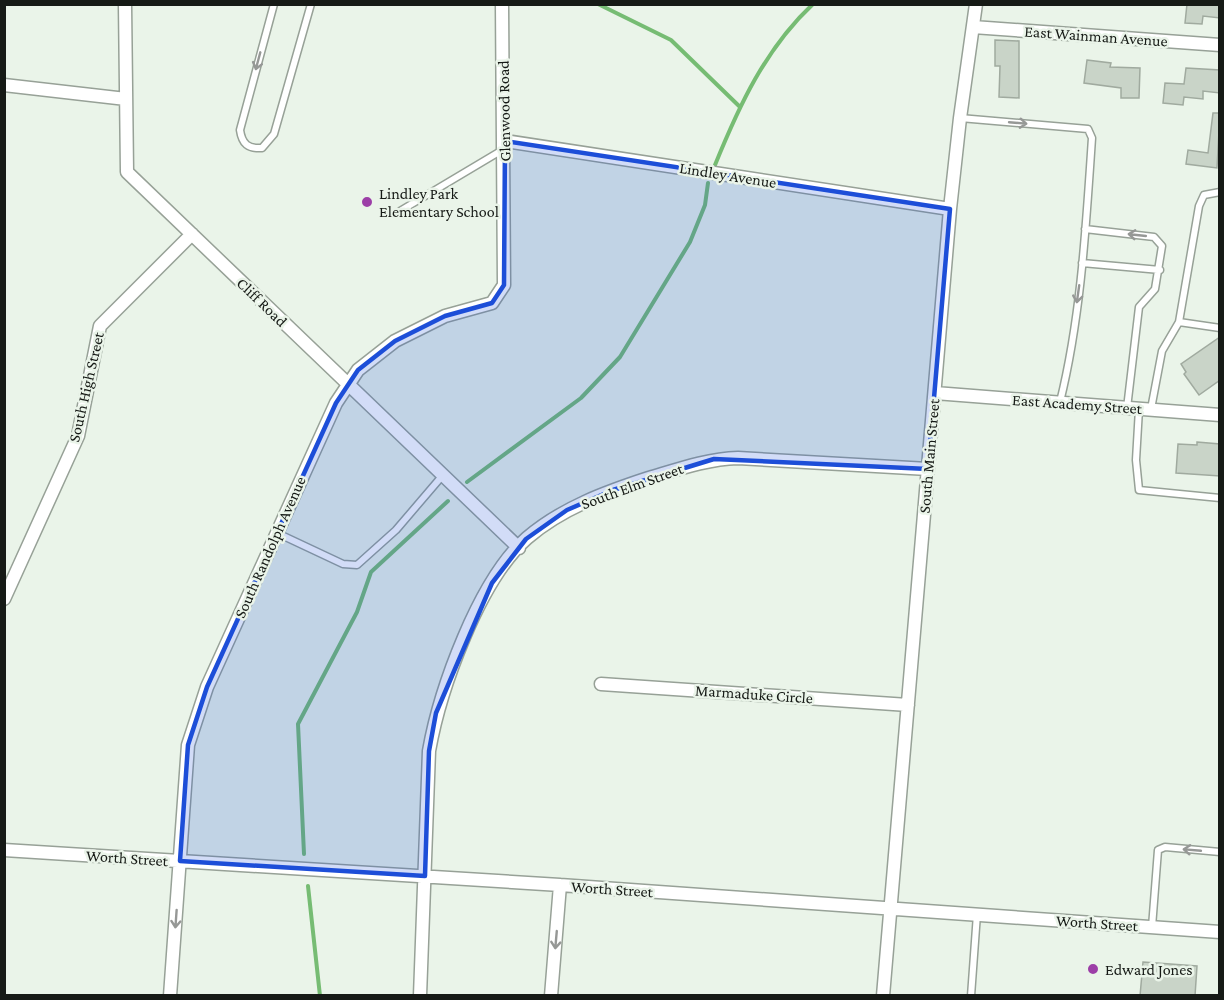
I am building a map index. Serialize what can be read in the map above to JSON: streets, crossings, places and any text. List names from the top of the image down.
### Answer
{
  "streets": {
    "street": [
      "East Wainman Avenue",
      "Glenwood Road",
      "Lindley Avenue",
      "Cliff Road",
      "South High Street",
      "East Academy Street",
      "South Main Street",
      "South Elm Street",
      "South Randolph Avenue",
      "Marmaduke Circle",
      "Worth Street"
    ]
  },
  "crossings": [
    ["East Wainman Avenue", "South Main Street"],
    ["Glenwood Road", "Lindley Avenue"],
    ["Glenwood Road", "South Randolph Avenue"],
    ["Lindley Avenue", "South Main Street"],
    ["Cliff Road", "South High Street"],
    ["Cliff Road", "South Elm Street"],
    ["Cliff Road", "South Randolph Avenue"],
    ["East Academy Street", "South Main Street"],
    ["South Main Street", "South Elm Street"],
    ["South Main Street", "Marmaduke Circle"],
    ["South Main Street", "Worth Street"],
    ["South Elm Street", "Worth Street"],
    ["South Randolph Avenue", "Worth Street"]
  ],
  "places": ["Lindley Park Elementary School", "Edward Jones"]
}
